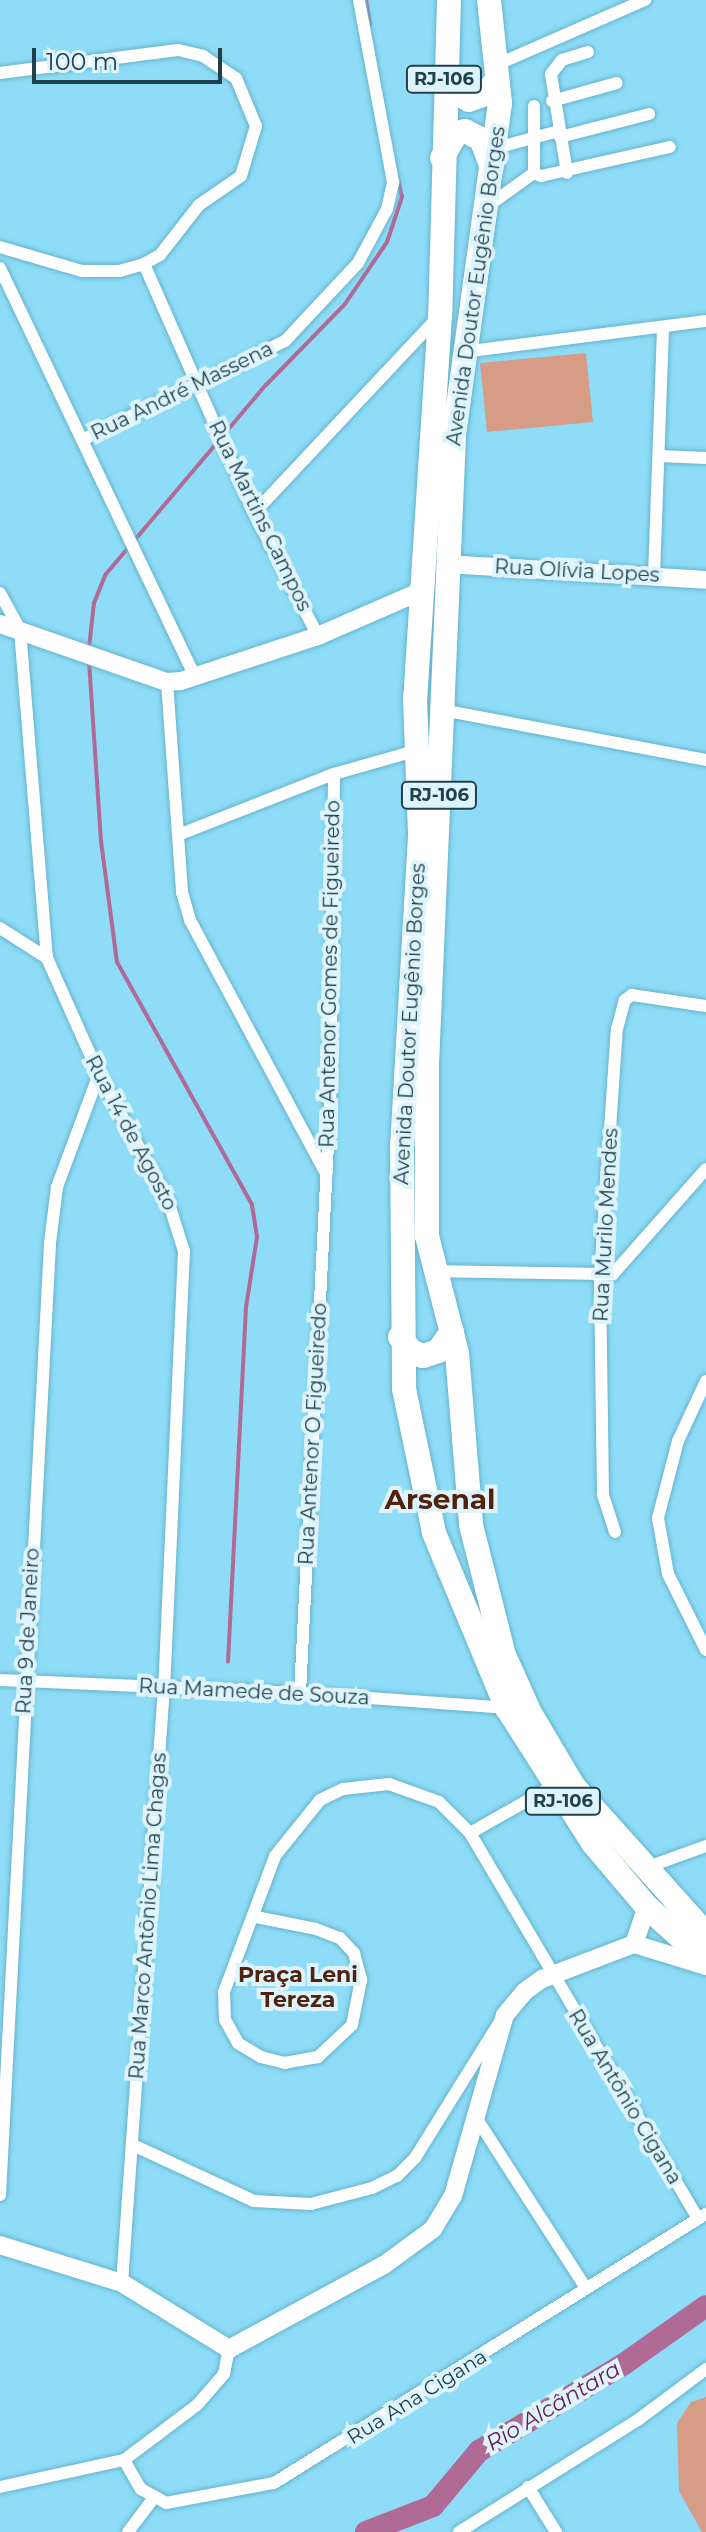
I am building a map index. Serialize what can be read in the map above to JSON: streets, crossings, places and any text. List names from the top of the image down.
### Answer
{
  "streets": {
    "highway": ["RJ-106", "Avenida Doutor Eugênio Borges"],
    "street": [
      "Rua André Massena",
      "Rua Martins Campos",
      "Rua Olívia Lopes",
      "Rua Antenor Gomes de Figueiredo",
      "Rua 14 de Agosto",
      "Rua Murilo Mendes",
      "Rua Antenor O Figueiredo",
      "Rua 9 de Janeiro",
      "Rua Mamede de Souza",
      "Rua Marco Antônio Lima Chagas",
      "Rua Antônio Cigana",
      "Rua Ana Cigana"
    ]
  },
  "crossings": [
    ["Avenida Doutor Eugênio Borges", "Rua Olívia Lopes"],
    ["Avenida Doutor Eugênio Borges", "Rua Mamede de Souza"],
    ["Rua André Massena", "Rua Martins Campos"],
    ["Rua Antenor Gomes de Figueiredo", "Rua Antenor O Figueiredo"],
    ["Rua 14 de Agosto", "Rua 9 de Janeiro"],
    ["Rua 14 de Agosto", "Rua Mamede de Souza"],
    ["Rua 14 de Agosto", "Rua Marco Antônio Lima Chagas"],
    ["Rua Antenor O Figueiredo", "Rua Mamede de Souza"],
    ["Rua 9 de Janeiro", "Rua Mamede de Souza"],
    ["Rua Mamede de Souza", "Rua Marco Antônio Lima Chagas"],
    ["Rua Antônio Cigana", "Rua Ana Cigana"]
  ],
  "districts": ["Arsenal", "Praça Leni Tereza"],
  "water": ["Rio Alcântara"],
  "scale_bar": "100 m"
}
